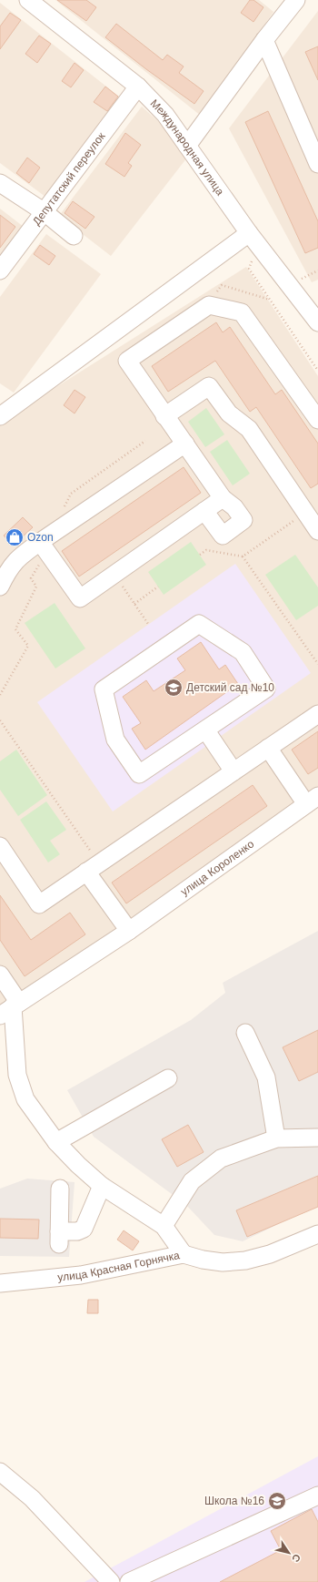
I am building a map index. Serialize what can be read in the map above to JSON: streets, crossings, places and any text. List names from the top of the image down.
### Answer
{
  "streets": {
    "street": [
      "Международная улица",
      "Депутатский переулок",
      "улица Короленко",
      "улица Красная Горнячка"
    ]
  },
  "crossings": [
    ["Международная улица", "Депутатский переулок"]
  ],
  "places": {
    "shop": ["Ozon"],
    "school or university": ["Детский сад №10", "Школа №16"]
  },
  "north": "bottom right"
}
